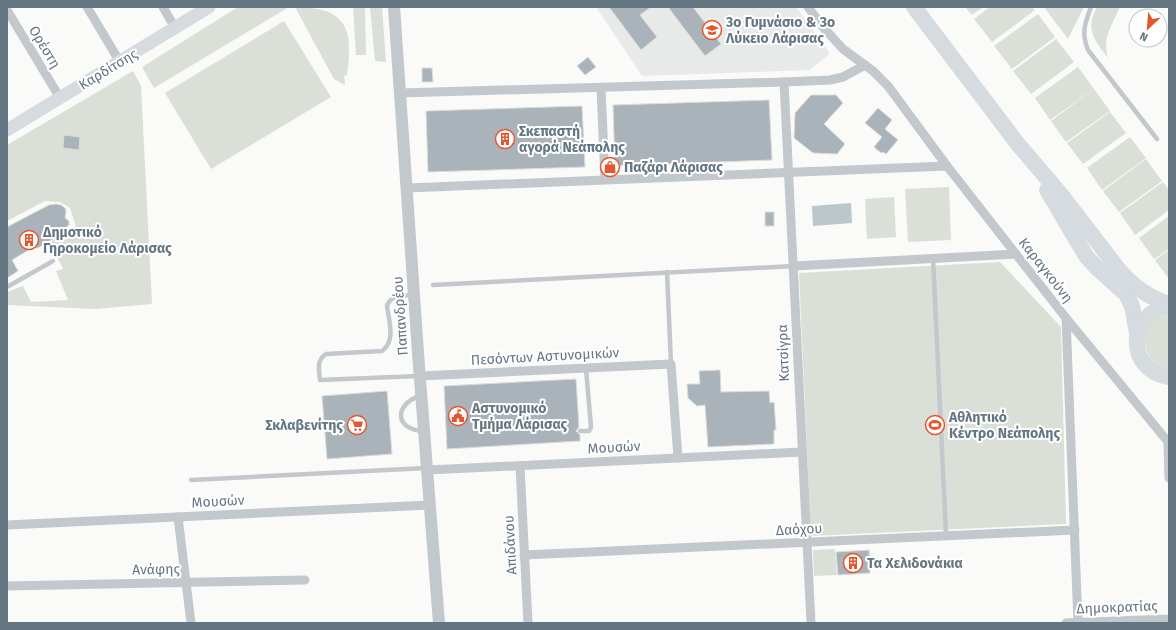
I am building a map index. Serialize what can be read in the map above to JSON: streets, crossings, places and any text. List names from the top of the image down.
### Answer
{
  "streets": {
    "main road": ["Καρδίτσης"],
    "street": [
      "Ορέστη",
      "Καραγκούνη",
      "Παπανδρέου",
      "Κατσίγρα",
      "Πεσόντων Αστυνομικών",
      "Μουσών",
      "Δαόχου",
      "Απιδάνου",
      "Ανάφης",
      "Δημοκρατίας"
    ]
  },
  "crossings": [
    ["Ορέστη", "Καρδίτσης"],
    ["Καραγκούνη", "Δαόχου"],
    ["Καραγκούνη", "Δημοκρατίας"],
    ["Παπανδρέου", "Πεσόντων Αστυνομικών"],
    ["Παπανδρέου", "Μουσών"],
    ["Κατσίγρα", "Μουσών"],
    ["Κατσίγρα", "Δαόχου"],
    ["Μουσών", "Απιδάνου"],
    ["Δαόχου", "Απιδάνου"]
  ],
  "places": {
    "school or university": ["3ο Γυμνάσιο & 3ο Λύκειο Λάρισας"],
    "building": ["Σκεπαστή αγορά Νεάπολης", "Δημοτικό Γηροκομείο Λάρισας", "Τα Χελιδονάκια"],
    "shop": ["Παζάρι Λάρισας"],
    "public building": ["Αστυνομικό Τμήμα Λάρισας"],
    "supermarket": ["Σκλαβενίτης"],
    "sports": ["Αθλητικό Κέντρο Νεάπολης"]
  },
  "north": "bottom left"
}
